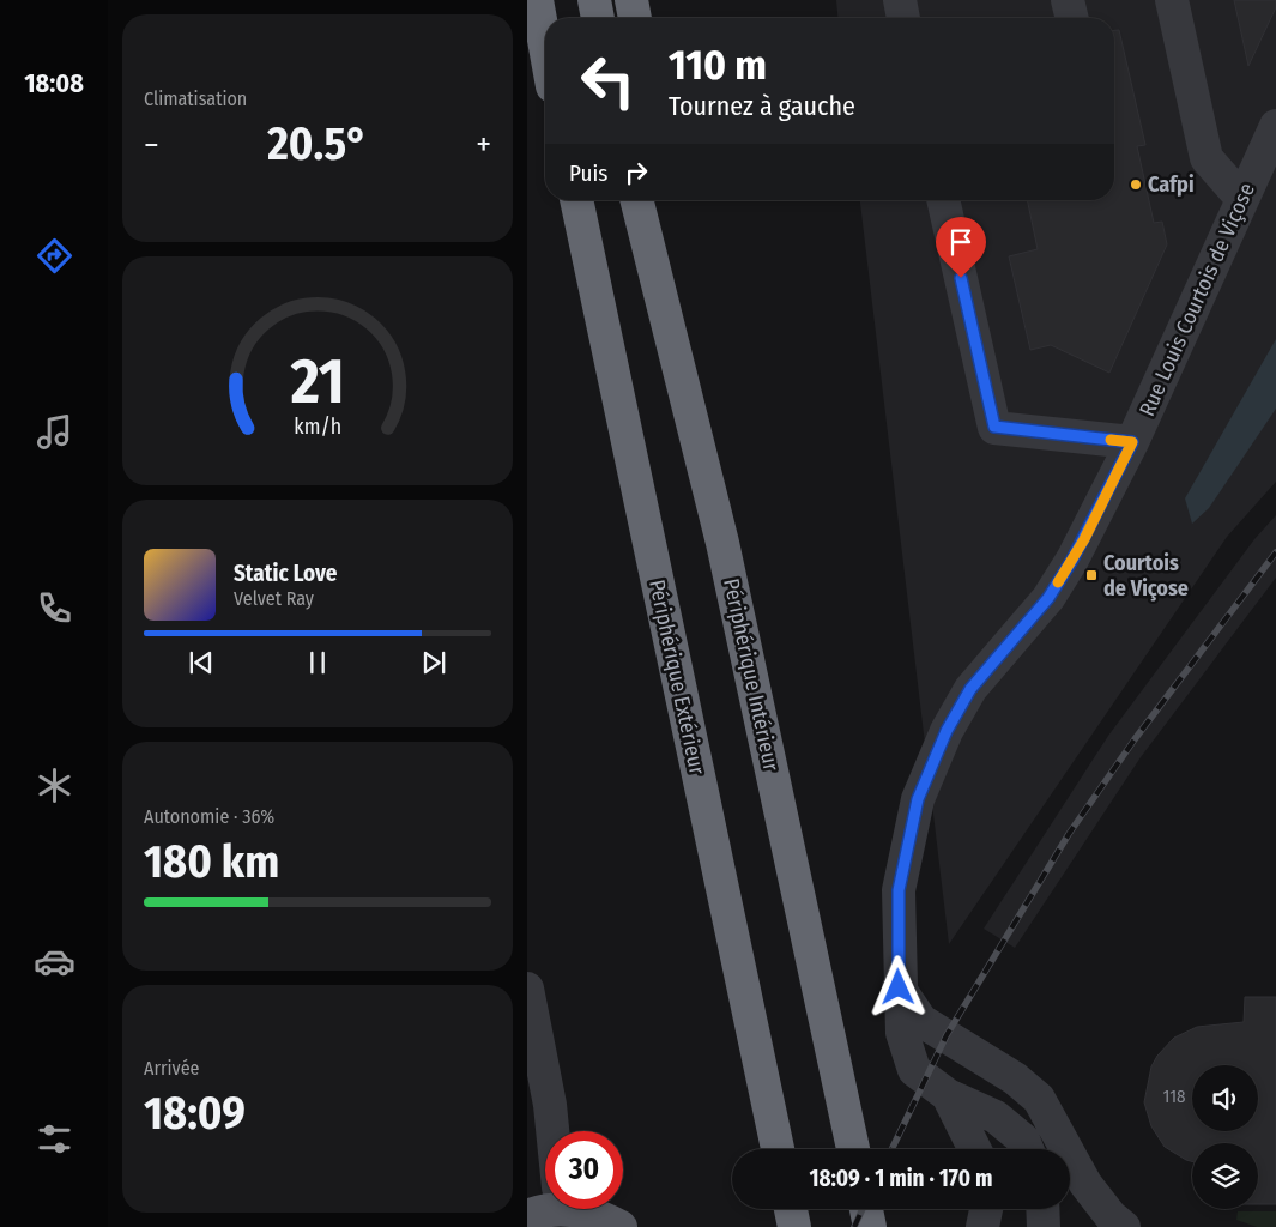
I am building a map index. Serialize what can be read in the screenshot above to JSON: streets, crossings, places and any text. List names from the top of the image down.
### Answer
{
  "streets": {
    "highway": ["Périphérique Intérieur", "Périphérique Extérieur"],
    "street": ["Rue Louis Courtois de Viçose"]
  },
  "places": {
    "other": ["Cafpi"],
    "transit": ["Courtois de Viçose"]
  },
  "house_numbers": ["118"],
  "page": {
    "tabs": "18:08",
    "tile": [
      "Climatisation",
      ["Autonomie · 36%", "180 km"],
      ["Arrivée", "18:09"]
    ],
    "turn": ["110 m", "Tournez à gauche"],
    "heat": ["−", "20.5°", "+"],
    "then": "Puis",
    "song": ["Static Love", "Velvet Ray"],
    "limit": "30",
    "trip": "18:09 · 1 min · 170 m",
    "gauge": ["21", "km/h"]
  }
}
